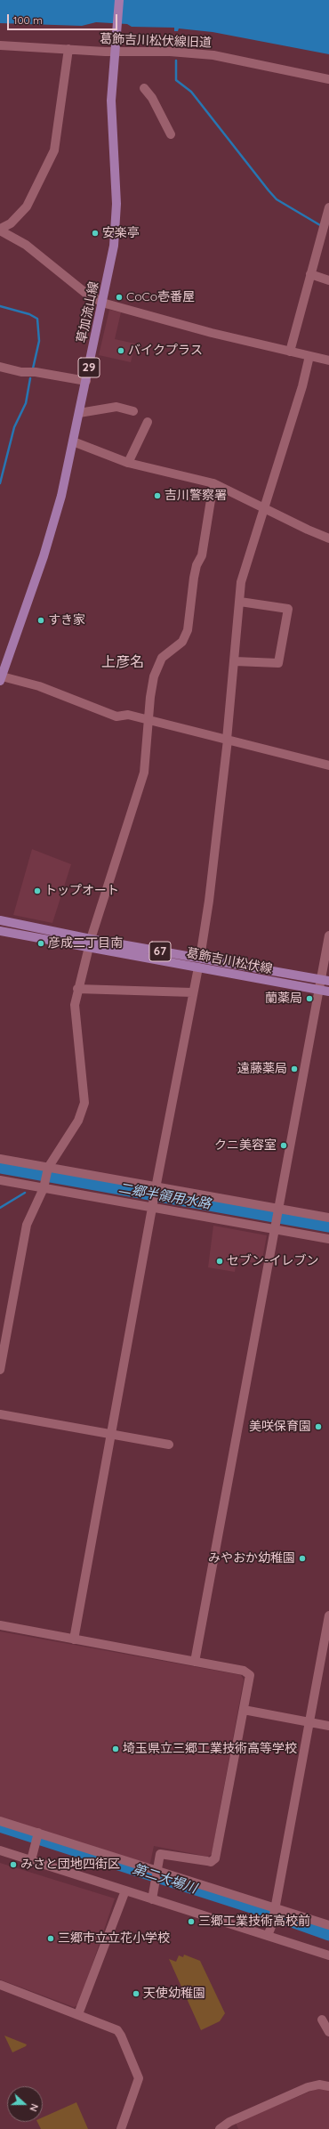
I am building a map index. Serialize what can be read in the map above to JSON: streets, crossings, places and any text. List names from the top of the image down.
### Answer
{
  "streets": {
    "main road": [
      "草加流山線",
      "29",
      "67",
      "葛飾吉川松伏線"
    ],
    "street": ["葛飾吉川松伏線旧道"]
  },
  "crossings": [
    ["葛飾吉川松伏線旧道", "草加流山線"]
  ],
  "districts": ["上彦名"],
  "water": ["二郷半領用水路", "第二大場川"],
  "places": [
    "安楽亭",
    "CoCo壱番屋",
    "バイクプラス",
    "吉川警察署",
    "すき家",
    "トップオート",
    "彦成二丁目南",
    "蘭薬局",
    "遠藤薬局",
    "クニ美容室",
    "セブン-イレブン",
    "美咲保育園",
    "みやおか幼稚園",
    "埼玉県立三郷工業技術高等学校",
    "みさと団地四街区",
    "三郷工業技術高校前",
    "三郷市立立花小学校",
    "天使幼稚園"
  ],
  "scale_bar": "100 m",
  "north": "right"
}
